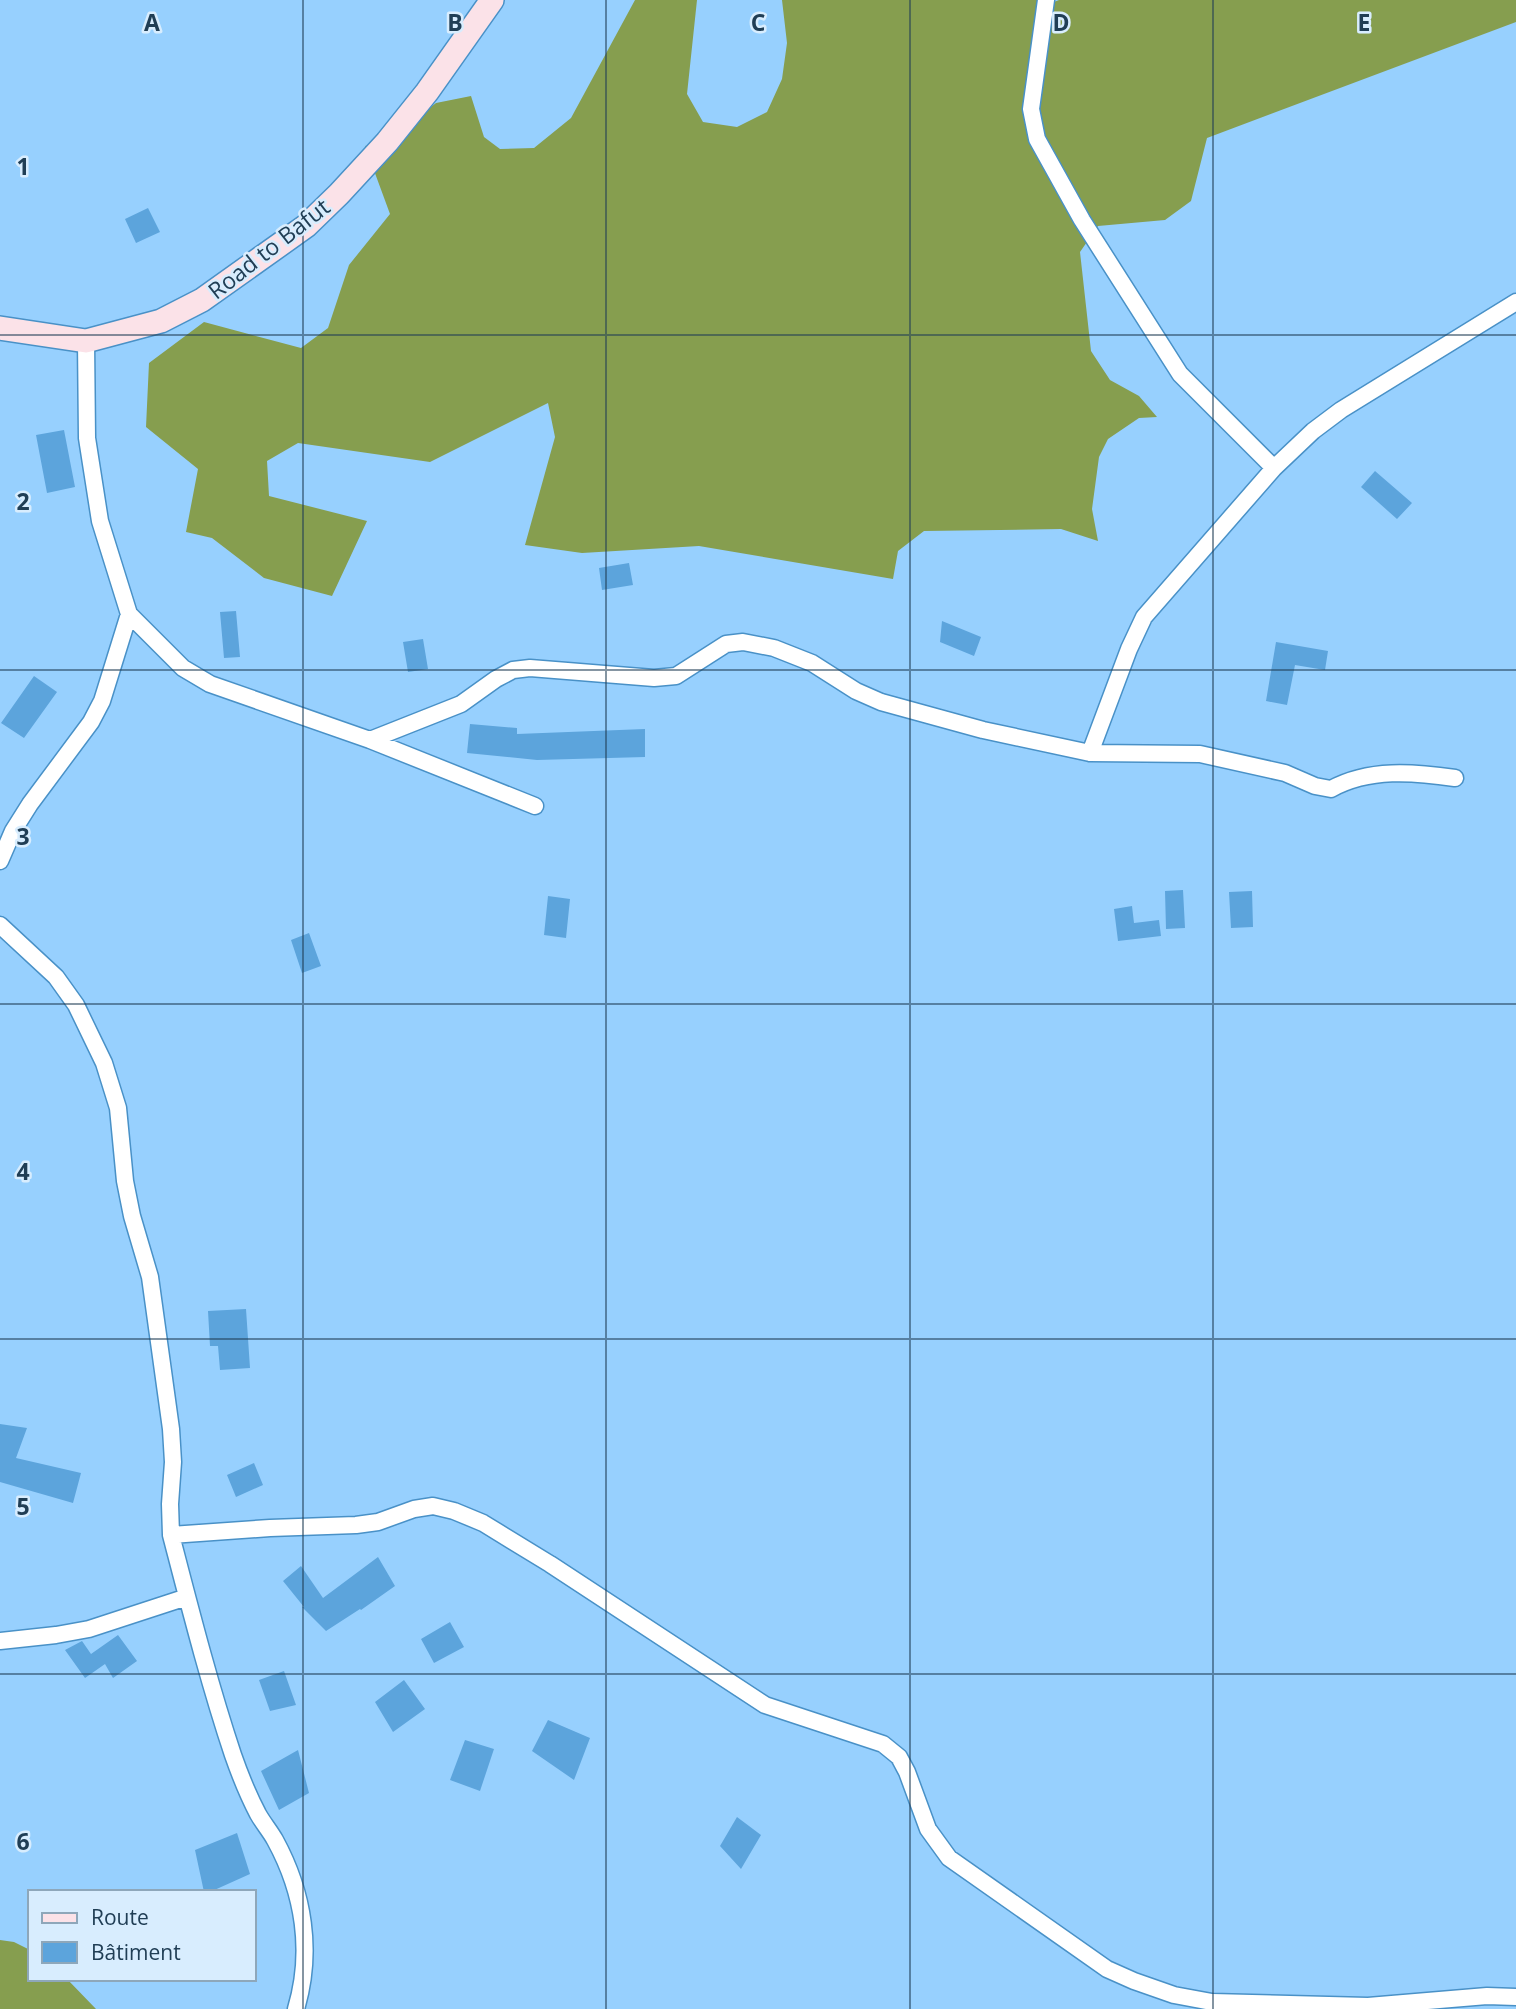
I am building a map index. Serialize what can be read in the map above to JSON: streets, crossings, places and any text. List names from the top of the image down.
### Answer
{
  "streets": {
    "street": ["Road to Bafut"]
  },
  "legend": ["Route", "Bâtiment"],
  "grid": {
    "columns": [
      "A",
      "B",
      "C",
      "D",
      "E"
    ],
    "rows": [
      "1",
      "2",
      "3",
      "4",
      "5",
      "6"
    ]
  }
}
